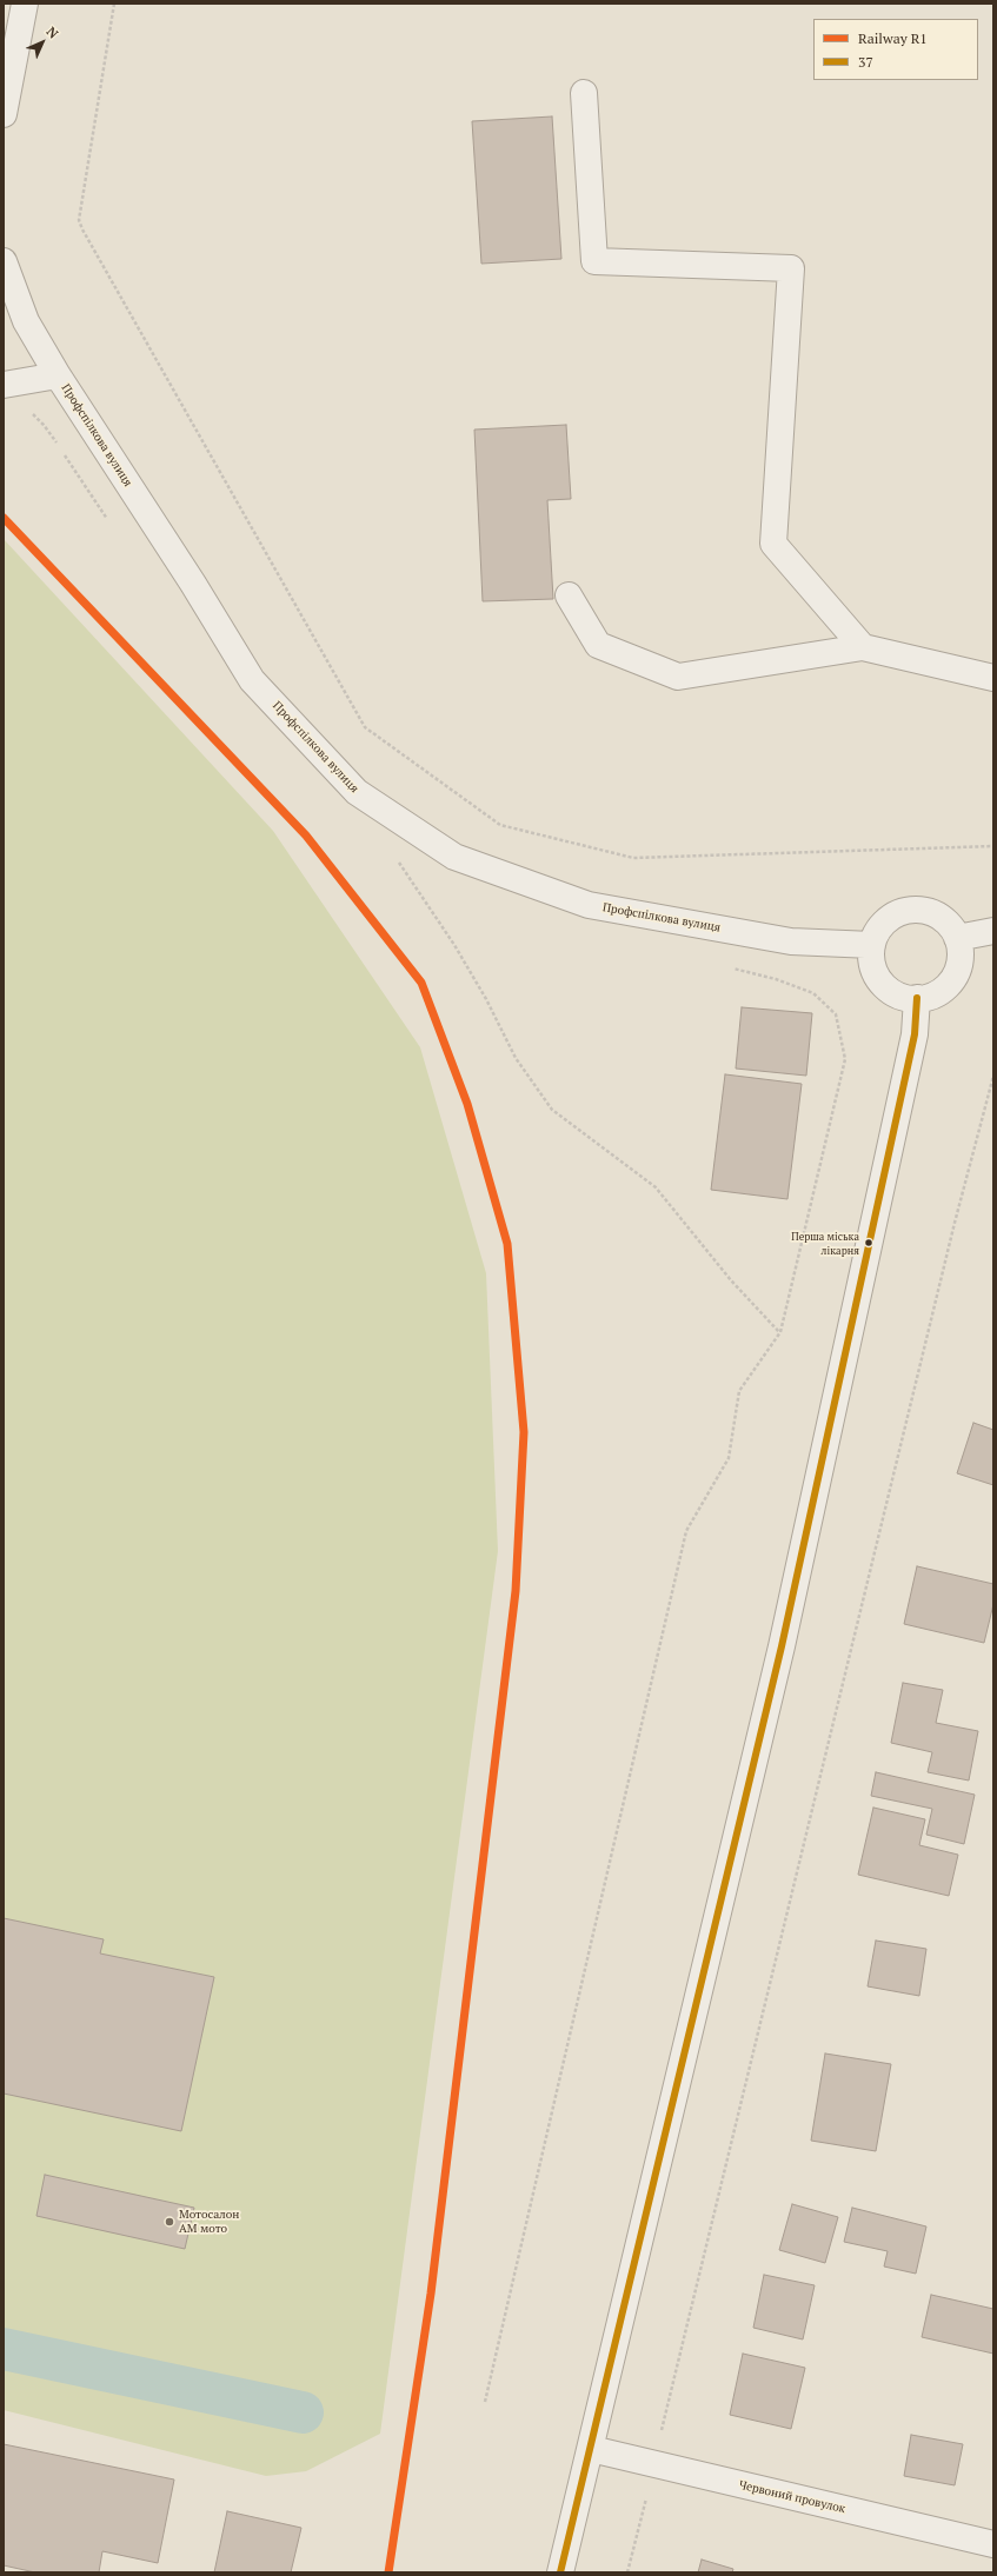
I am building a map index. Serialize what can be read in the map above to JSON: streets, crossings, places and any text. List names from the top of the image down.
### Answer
{
  "streets": {
    "street": ["Профспілкова вулиця", "Червоний провулок"]
  },
  "places": ["Перша міська лікарня", "Мотосалон АМ мото"],
  "lines": ["rail line R1", "transit line 37"],
  "legend": ["Railway R1", "37"],
  "north": "top right"
}
